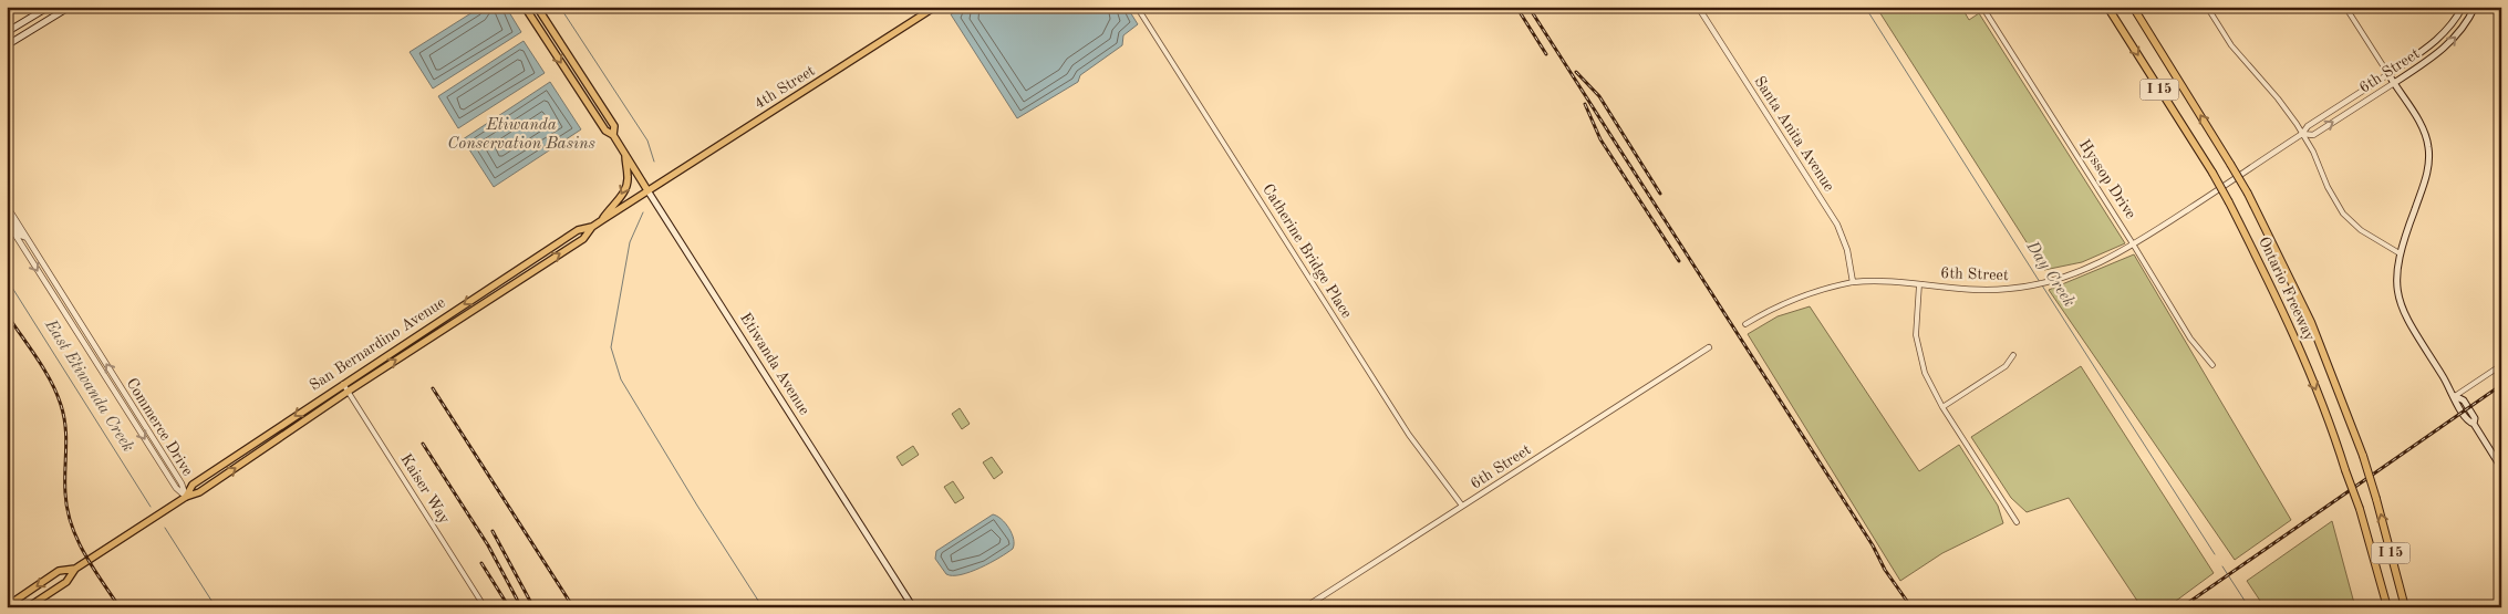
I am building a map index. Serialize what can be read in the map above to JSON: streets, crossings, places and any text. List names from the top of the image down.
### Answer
{
  "streets": {
    "highway": ["I 15", "Ontario Freeway"],
    "main road": [
      "6th Street",
      "4th Street",
      "San Bernardino Avenue",
      "Etiwanda Avenue"
    ],
    "street": [
      "Santa Anita Avenue",
      "Hyssop Drive",
      "Catherine Bridge Place",
      "Commerce Drive",
      "Kaiser Way"
    ]
  },
  "crossings": [
    ["6th Street", "Santa Anita Avenue"],
    ["6th Street", "Hyssop Drive"],
    ["6th Street", "Catherine Bridge Place"],
    ["4th Street", "San Bernardino Avenue"],
    ["4th Street", "Etiwanda Avenue"],
    ["San Bernardino Avenue", "Etiwanda Avenue"],
    ["San Bernardino Avenue", "Commerce Drive"],
    ["San Bernardino Avenue", "Kaiser Way"]
  ],
  "water": ["Etiwanda Conservation Basins", "Day Creek", "East Etiwanda Creek"]
}
